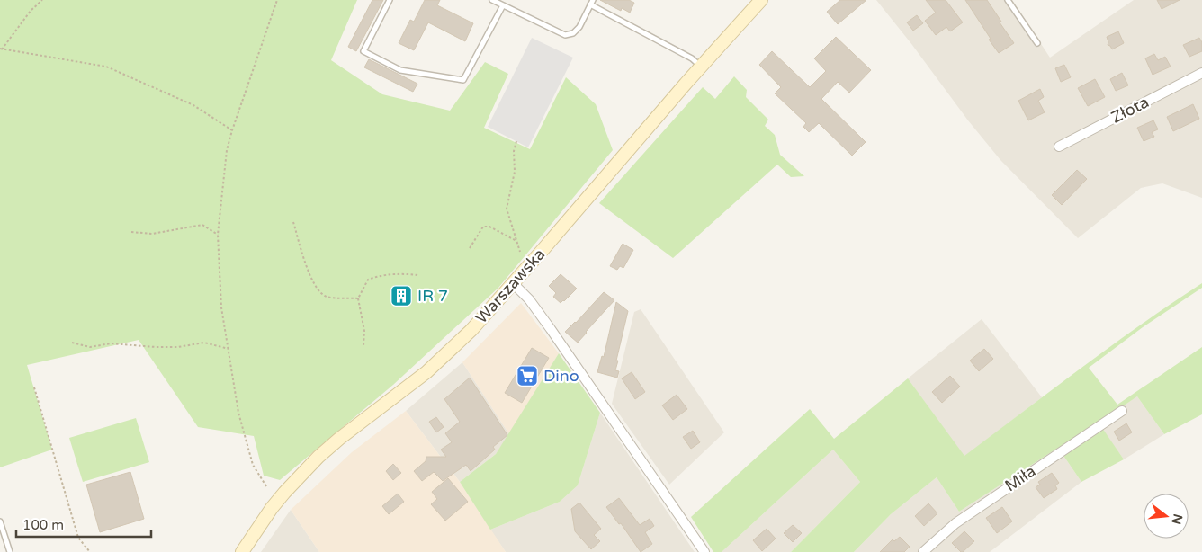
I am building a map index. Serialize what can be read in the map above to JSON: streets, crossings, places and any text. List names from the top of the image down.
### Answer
{
  "streets": {
    "main road": ["Warszawska"],
    "street": ["Złota", "Miła"]
  },
  "places": {
    "building": ["IR 7"],
    "supermarket": ["Dino"]
  },
  "scale_bar": "100 m",
  "north": "right"
}
